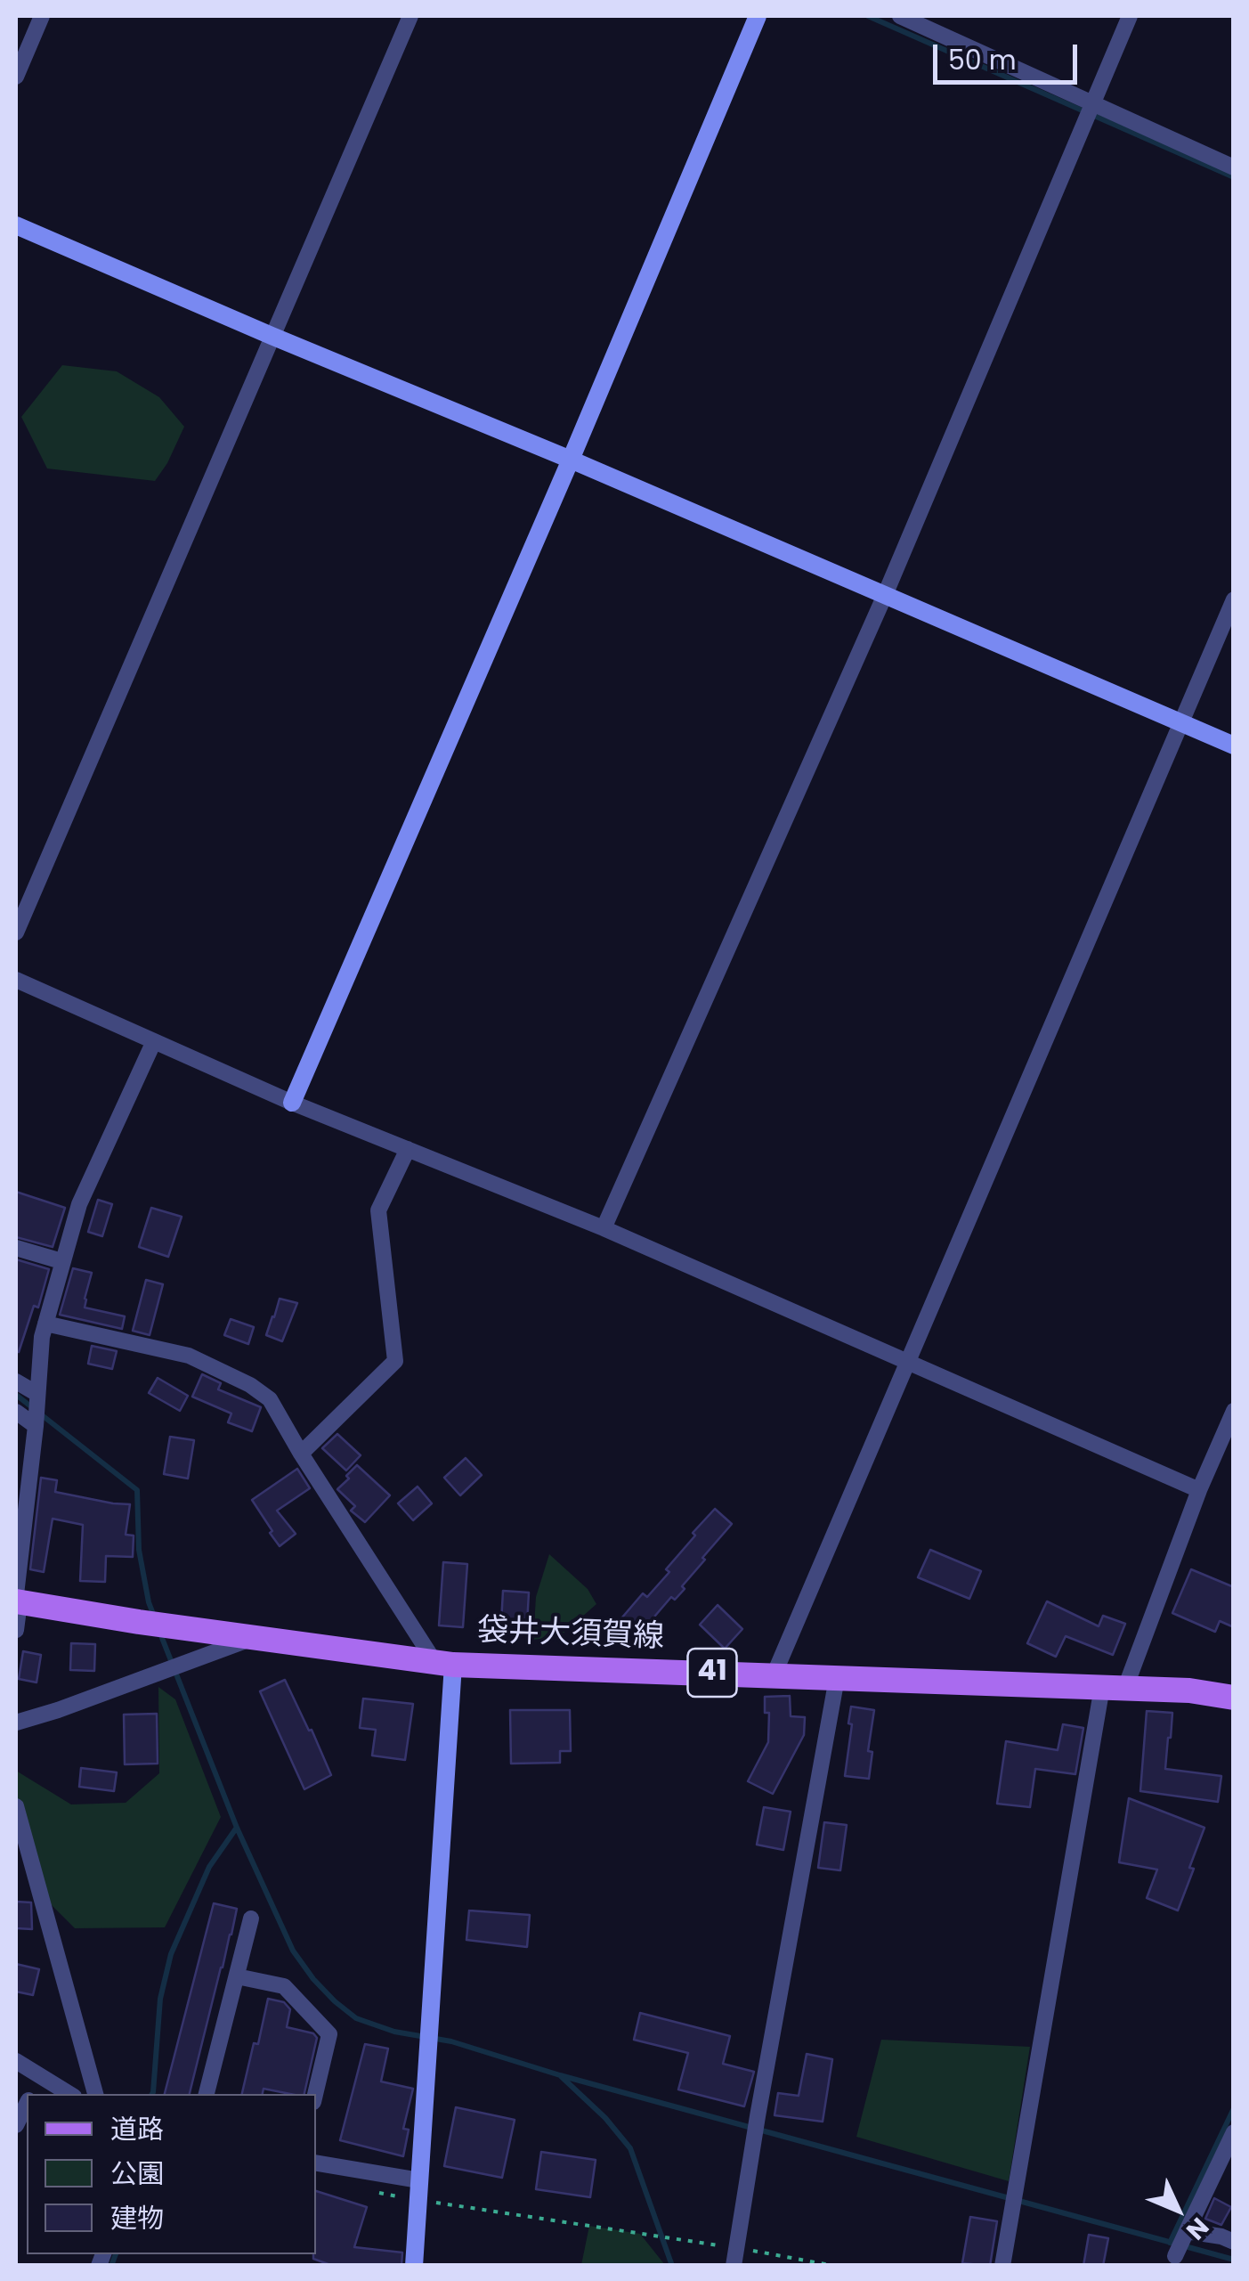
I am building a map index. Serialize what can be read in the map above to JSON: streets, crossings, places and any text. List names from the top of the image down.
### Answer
{
  "streets": {
    "main road": ["袋井大須賀線", "41"]
  },
  "legend": ["道路", "公園", "建物"],
  "scale_bar": "50 m",
  "north": "bottom right"
}
